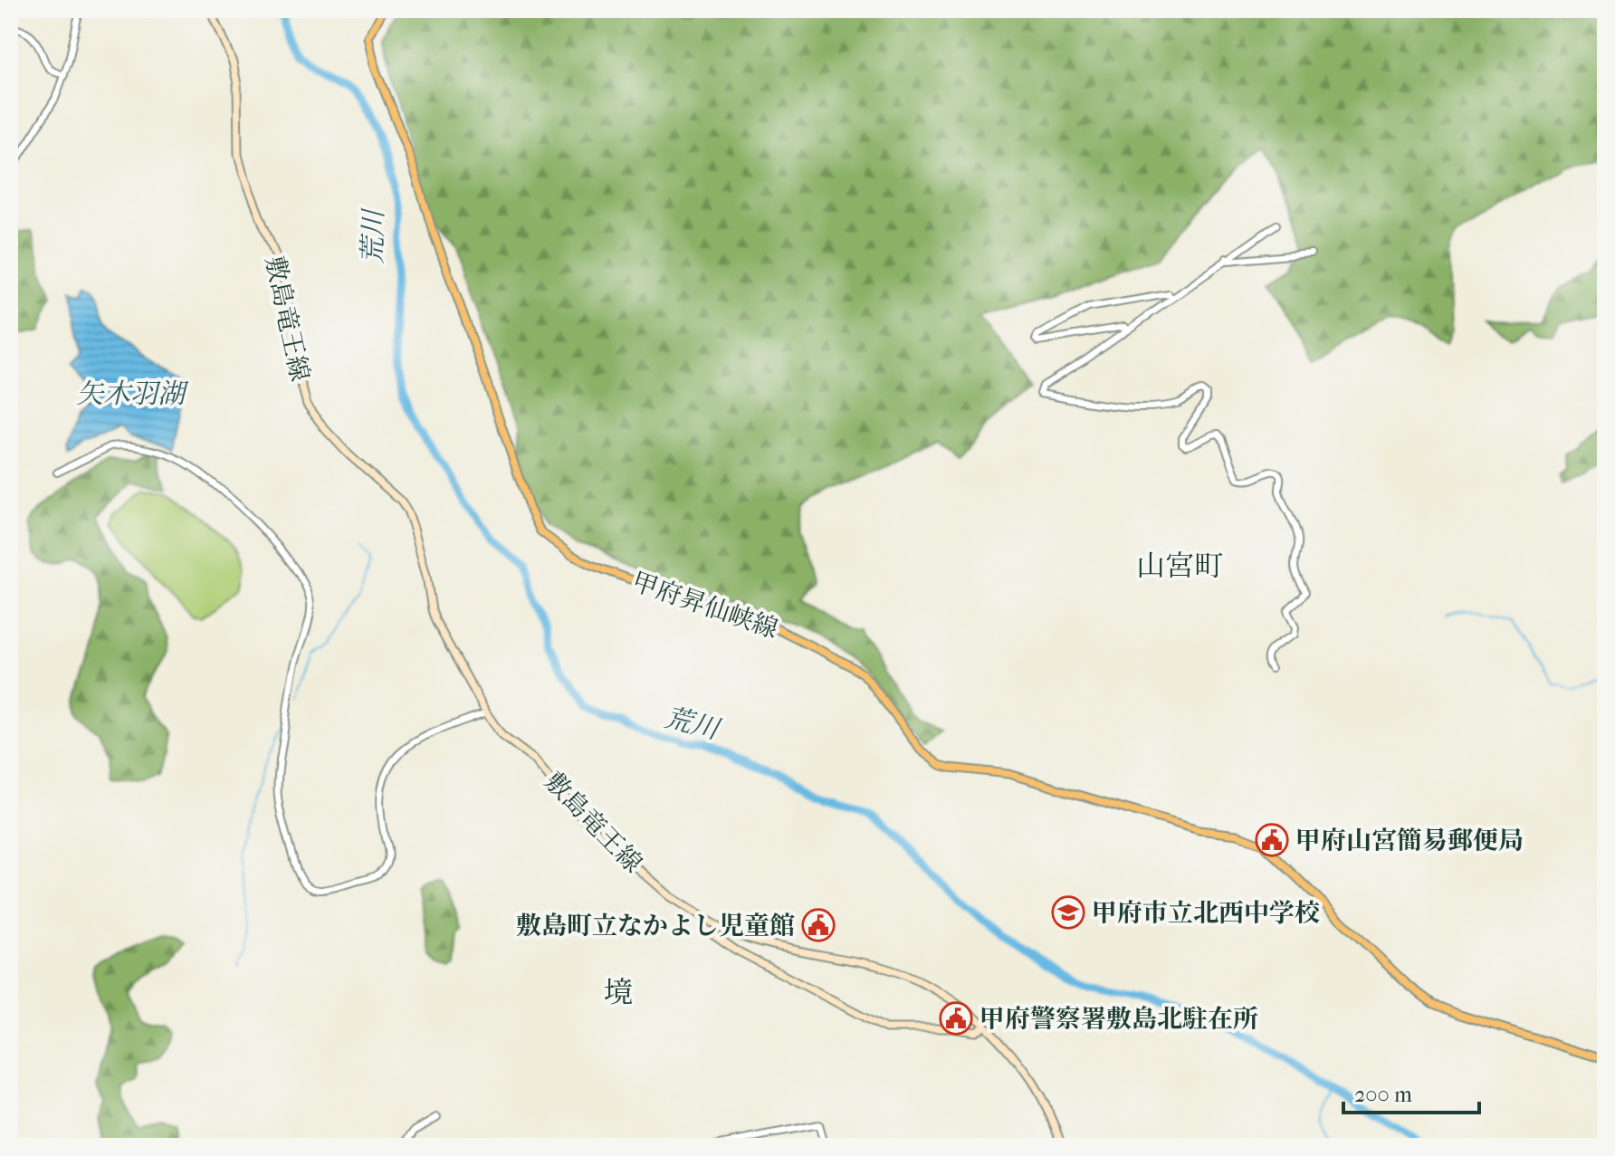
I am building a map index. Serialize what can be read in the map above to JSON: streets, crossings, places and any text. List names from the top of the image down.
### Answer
{
  "streets": {
    "main road": ["敷島竜王線", "甲府昇仙峡線"]
  },
  "districts": ["山宮町", "境"],
  "water": ["荒川", "矢木羽湖"],
  "places": {
    "public building": ["甲府山宮簡易郵便局", "敷島町立なかよし児童館", "甲府警察署敷島北駐在所"],
    "school or university": ["甲府市立北西中学校"]
  },
  "scale_bar": "200 m"
}
